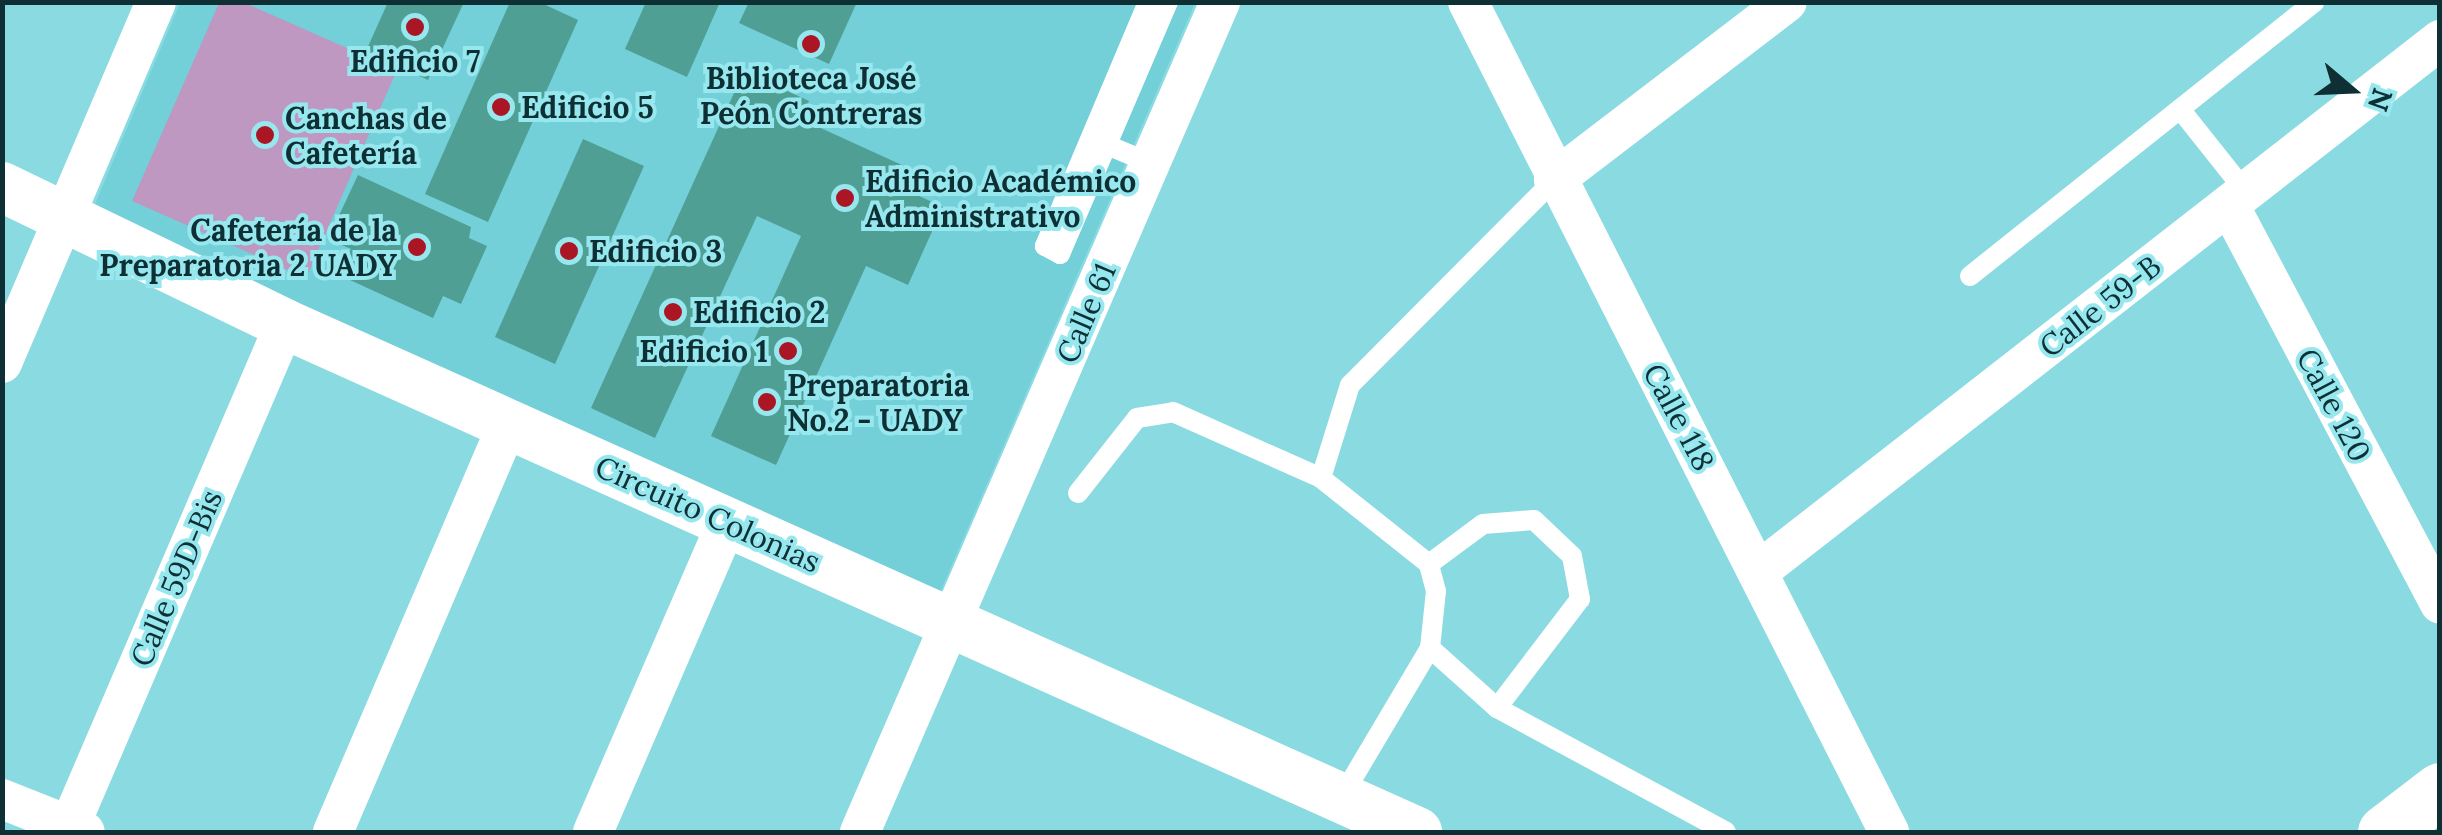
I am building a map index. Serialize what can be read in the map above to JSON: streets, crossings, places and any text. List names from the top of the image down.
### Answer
{
  "streets": {
    "street": [
      "Calle 59-B",
      "Calle 61",
      "Calle 120",
      "Calle 118",
      "Circuito Colonias",
      "Calle 59D-Bis"
    ]
  },
  "crossings": [
    ["Calle 59-B", "Calle 120"],
    ["Calle 59-B", "Calle 118"],
    ["Calle 61", "Circuito Colonias"],
    ["Circuito Colonias", "Calle 59D-Bis"]
  ],
  "places": [
    "Edificio 7",
    "Biblioteca José Peón Contreras",
    "Edificio 5",
    "Canchas de Cafetería",
    "Edificio Académico Administrativo",
    "Cafetería de la Preparatoria 2 UADY",
    "Edificio 3",
    "Edificio 2",
    "Edificio 1",
    "Preparatoria No.2 - UADY"
  ],
  "north": "right"
}
